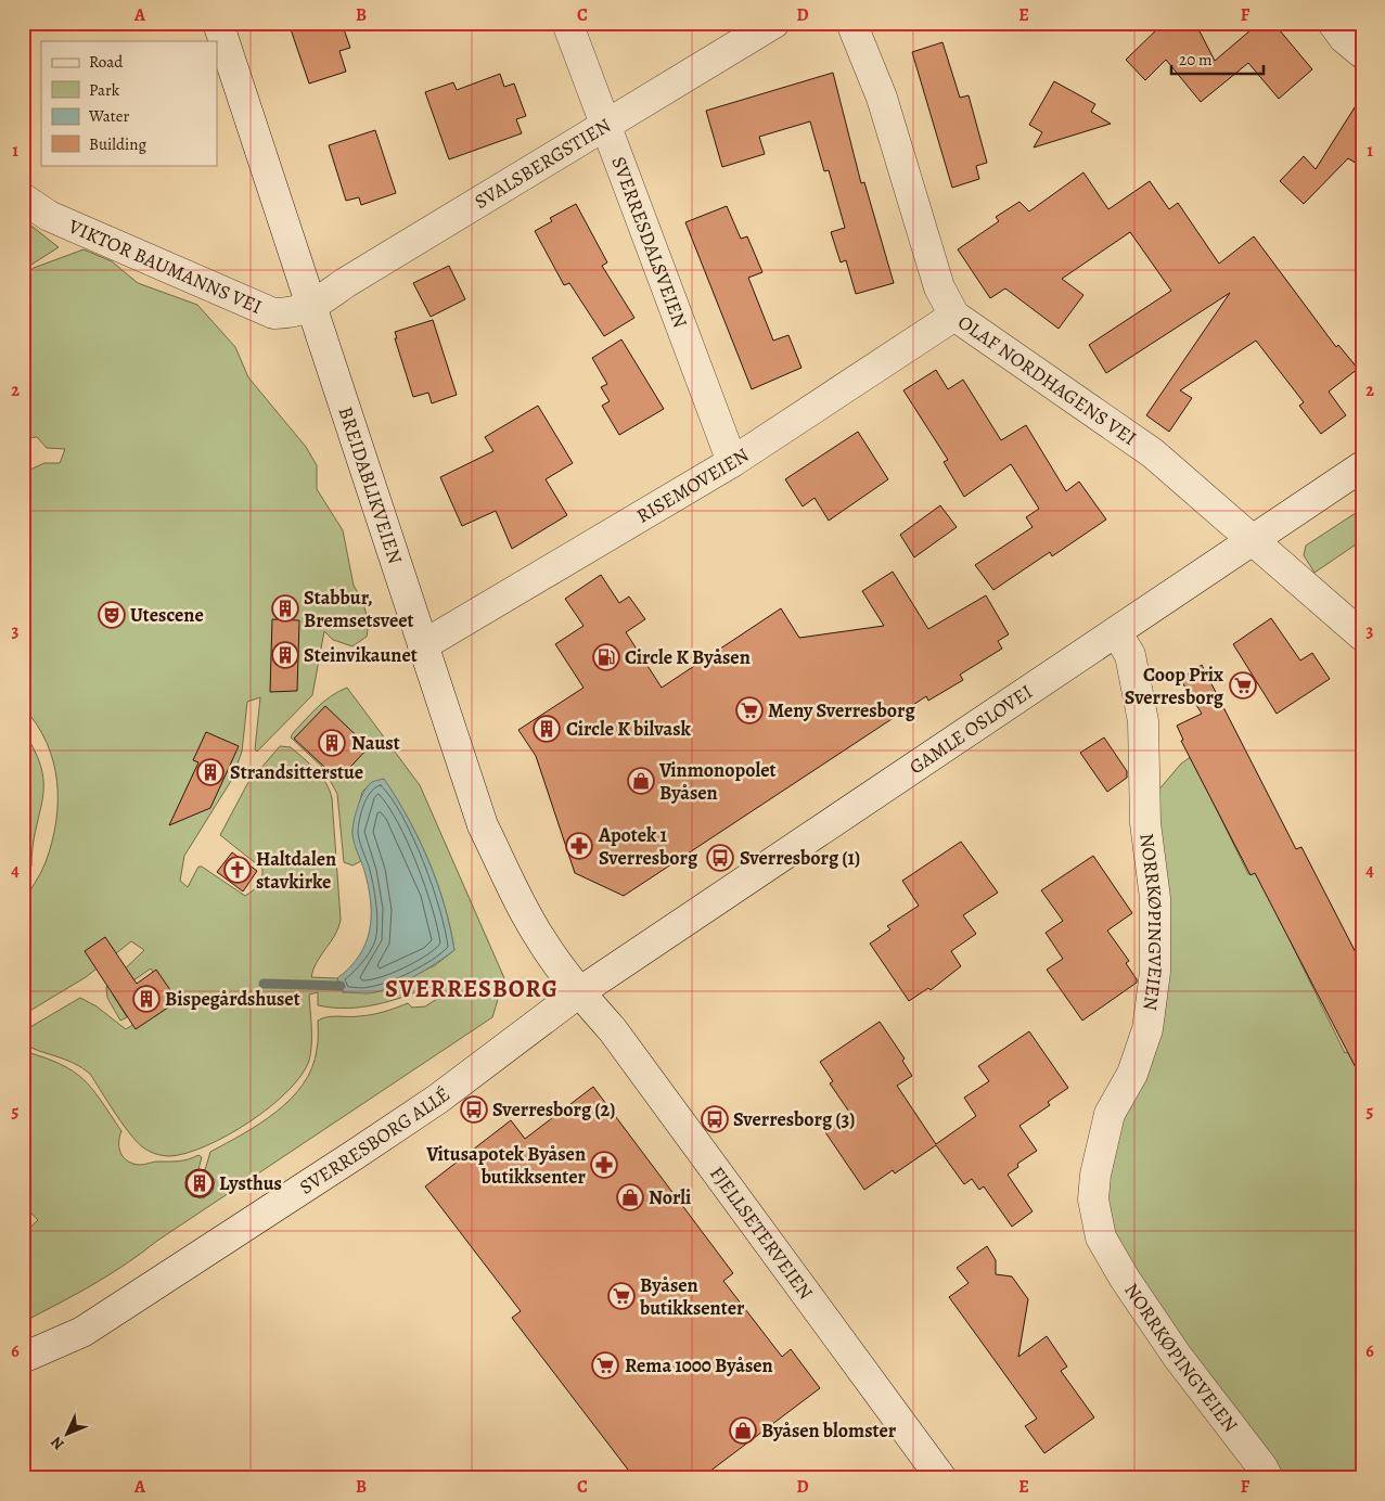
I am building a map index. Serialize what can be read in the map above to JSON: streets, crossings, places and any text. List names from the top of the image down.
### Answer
{
  "streets": {
    "street": [
      "SVALSBERGSTIEN",
      "SVERRESDALSVEIEN",
      "VIKTOR BAUMANNS VEI",
      "OLAF NORDHAGENS VEI",
      "BREIDABLIKVEIEN",
      "RISEMOVEIEN",
      "GAMLE OSLOVEI",
      "NORRKØPINGVEIEN",
      "SVERRESBORG ALLÉ",
      "FJELLSETERVEIEN"
    ]
  },
  "crossings": [
    ["SVALSBERGSTIEN", "SVERRESDALSVEIEN"],
    ["SVALSBERGSTIEN", "VIKTOR BAUMANNS VEI"],
    ["SVALSBERGSTIEN", "BREIDABLIKVEIEN"],
    ["SVERRESDALSVEIEN", "RISEMOVEIEN"],
    ["VIKTOR BAUMANNS VEI", "BREIDABLIKVEIEN"],
    ["OLAF NORDHAGENS VEI", "RISEMOVEIEN"],
    ["OLAF NORDHAGENS VEI", "GAMLE OSLOVEI"],
    ["BREIDABLIKVEIEN", "RISEMOVEIEN"],
    ["BREIDABLIKVEIEN", "GAMLE OSLOVEI"],
    ["BREIDABLIKVEIEN", "SVERRESBORG ALLÉ"],
    ["BREIDABLIKVEIEN", "FJELLSETERVEIEN"],
    ["GAMLE OSLOVEI", "NORRKØPINGVEIEN"],
    ["GAMLE OSLOVEI", "SVERRESBORG ALLÉ"],
    ["GAMLE OSLOVEI", "FJELLSETERVEIEN"],
    ["SVERRESBORG ALLÉ", "FJELLSETERVEIEN"]
  ],
  "districts": ["SVERRESBORG"],
  "places": {
    "building": [
      "Stabbur, Bremsetsveet",
      "Steinvikaunet",
      "Circle K bilvask",
      "Naust",
      "Strandsitterstue",
      "Bispegårdshuset",
      "Lysthus"
    ],
    "theatre": ["Utescene"],
    "fuel station": ["Circle K Byåsen"],
    "supermarket": [
      "Coop Prix Sverresborg",
      "Meny Sverresborg",
      "Byåsen butikksenter",
      "Rema 1000 Byåsen"
    ],
    "shop": ["Vinmonopolet Byåsen", "Norli", "Byåsen blomster"],
    "pharmacy": ["Apotek 1 Sverresborg", "Vitusapotek Byåsen butikksenter"],
    "bus stop": ["Sverresborg (1)", "Sverresborg (2)", "Sverresborg (3)"],
    "church": ["Haltdalen stavkirke"]
  },
  "legend": [
    "Road",
    "Park",
    "Water",
    "Building"
  ],
  "scale_bar": "20 m",
  "north": "bottom left",
  "grid": {
    "columns": [
      "A",
      "B",
      "C",
      "D",
      "E",
      "F"
    ],
    "rows": [
      "1",
      "2",
      "3",
      "4",
      "5",
      "6"
    ]
  }
}
